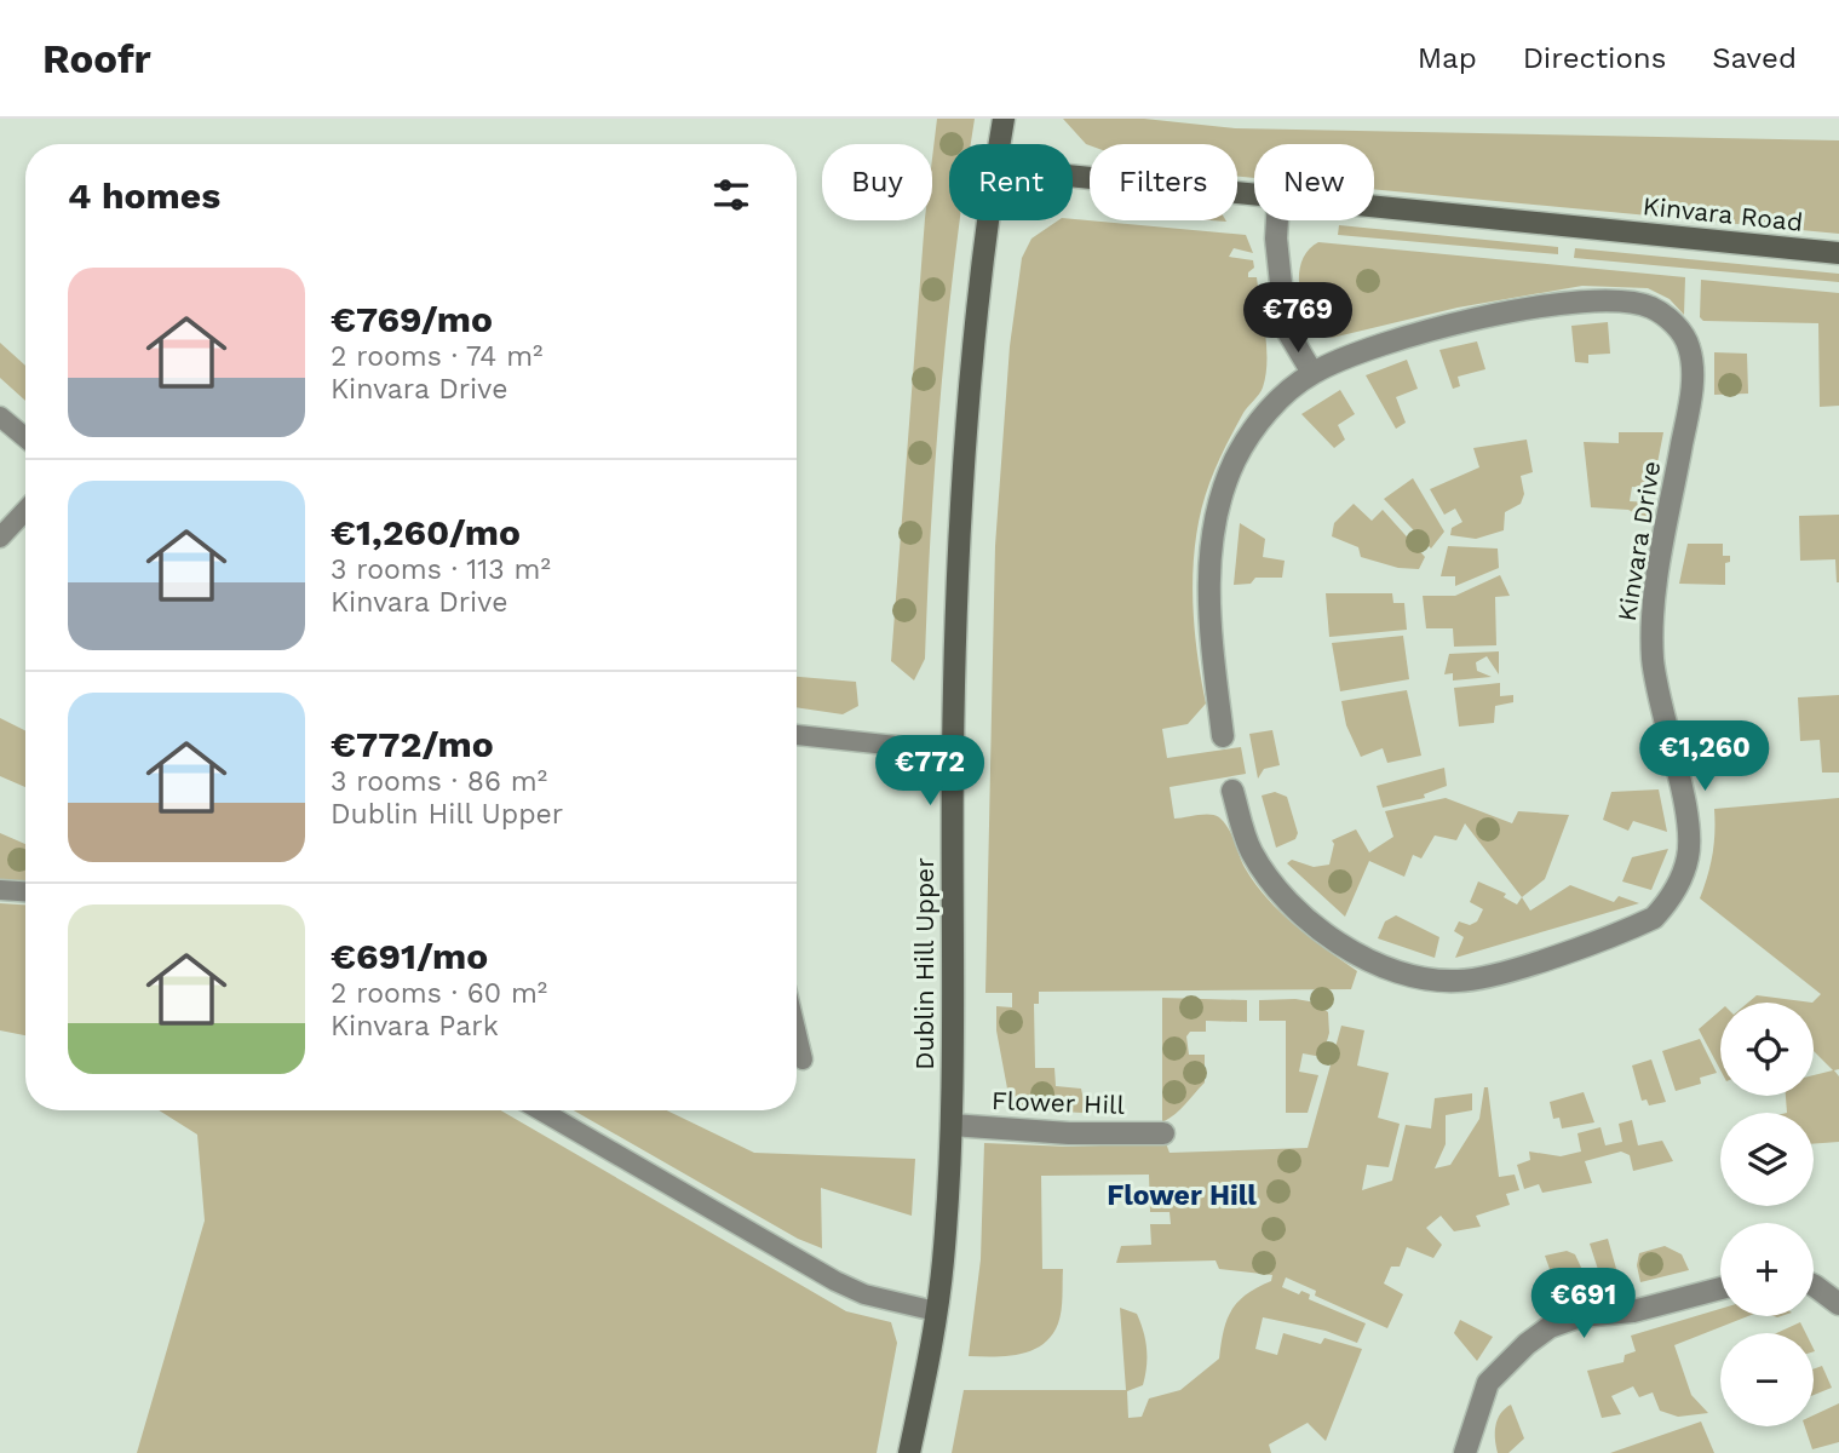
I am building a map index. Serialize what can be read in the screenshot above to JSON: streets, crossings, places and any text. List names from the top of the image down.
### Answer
{
  "streets": {
    "street": [
      "Kinvara Road",
      "Kinvara Drive",
      "Dublin Hill Upper",
      "Flower Hill"
    ]
  },
  "crossings": [
    ["Dublin Hill Upper", "Flower Hill"]
  ],
  "districts": ["Flower Hill"],
  "page": {
    "header": "Roofr",
    "nav": ["Map", "Directions", "Saved"],
    "chip": [
      "Buy",
      "Rent",
      "Filters",
      "New"
    ],
    "heading": "4 homes",
    "list": [
      {
        "name": "€769/mo",
        "note": "2 rooms · 74 m² · Kinvara Drive"
      },
      {
        "name": "€1,260/mo",
        "note": "3 rooms · 113 m² · Kinvara Drive"
      },
      {
        "name": "€772/mo",
        "note": "3 rooms · 86 m² · Dublin Hill Upper"
      },
      {
        "name": "€691/mo",
        "note": "2 rooms · 60 m² · Kinvara Park"
      }
    ],
    "price": [
      "€769",
      "€1,260",
      "€772",
      "€691"
    ],
    "map_buttons": ["+", "−"]
  }
}
